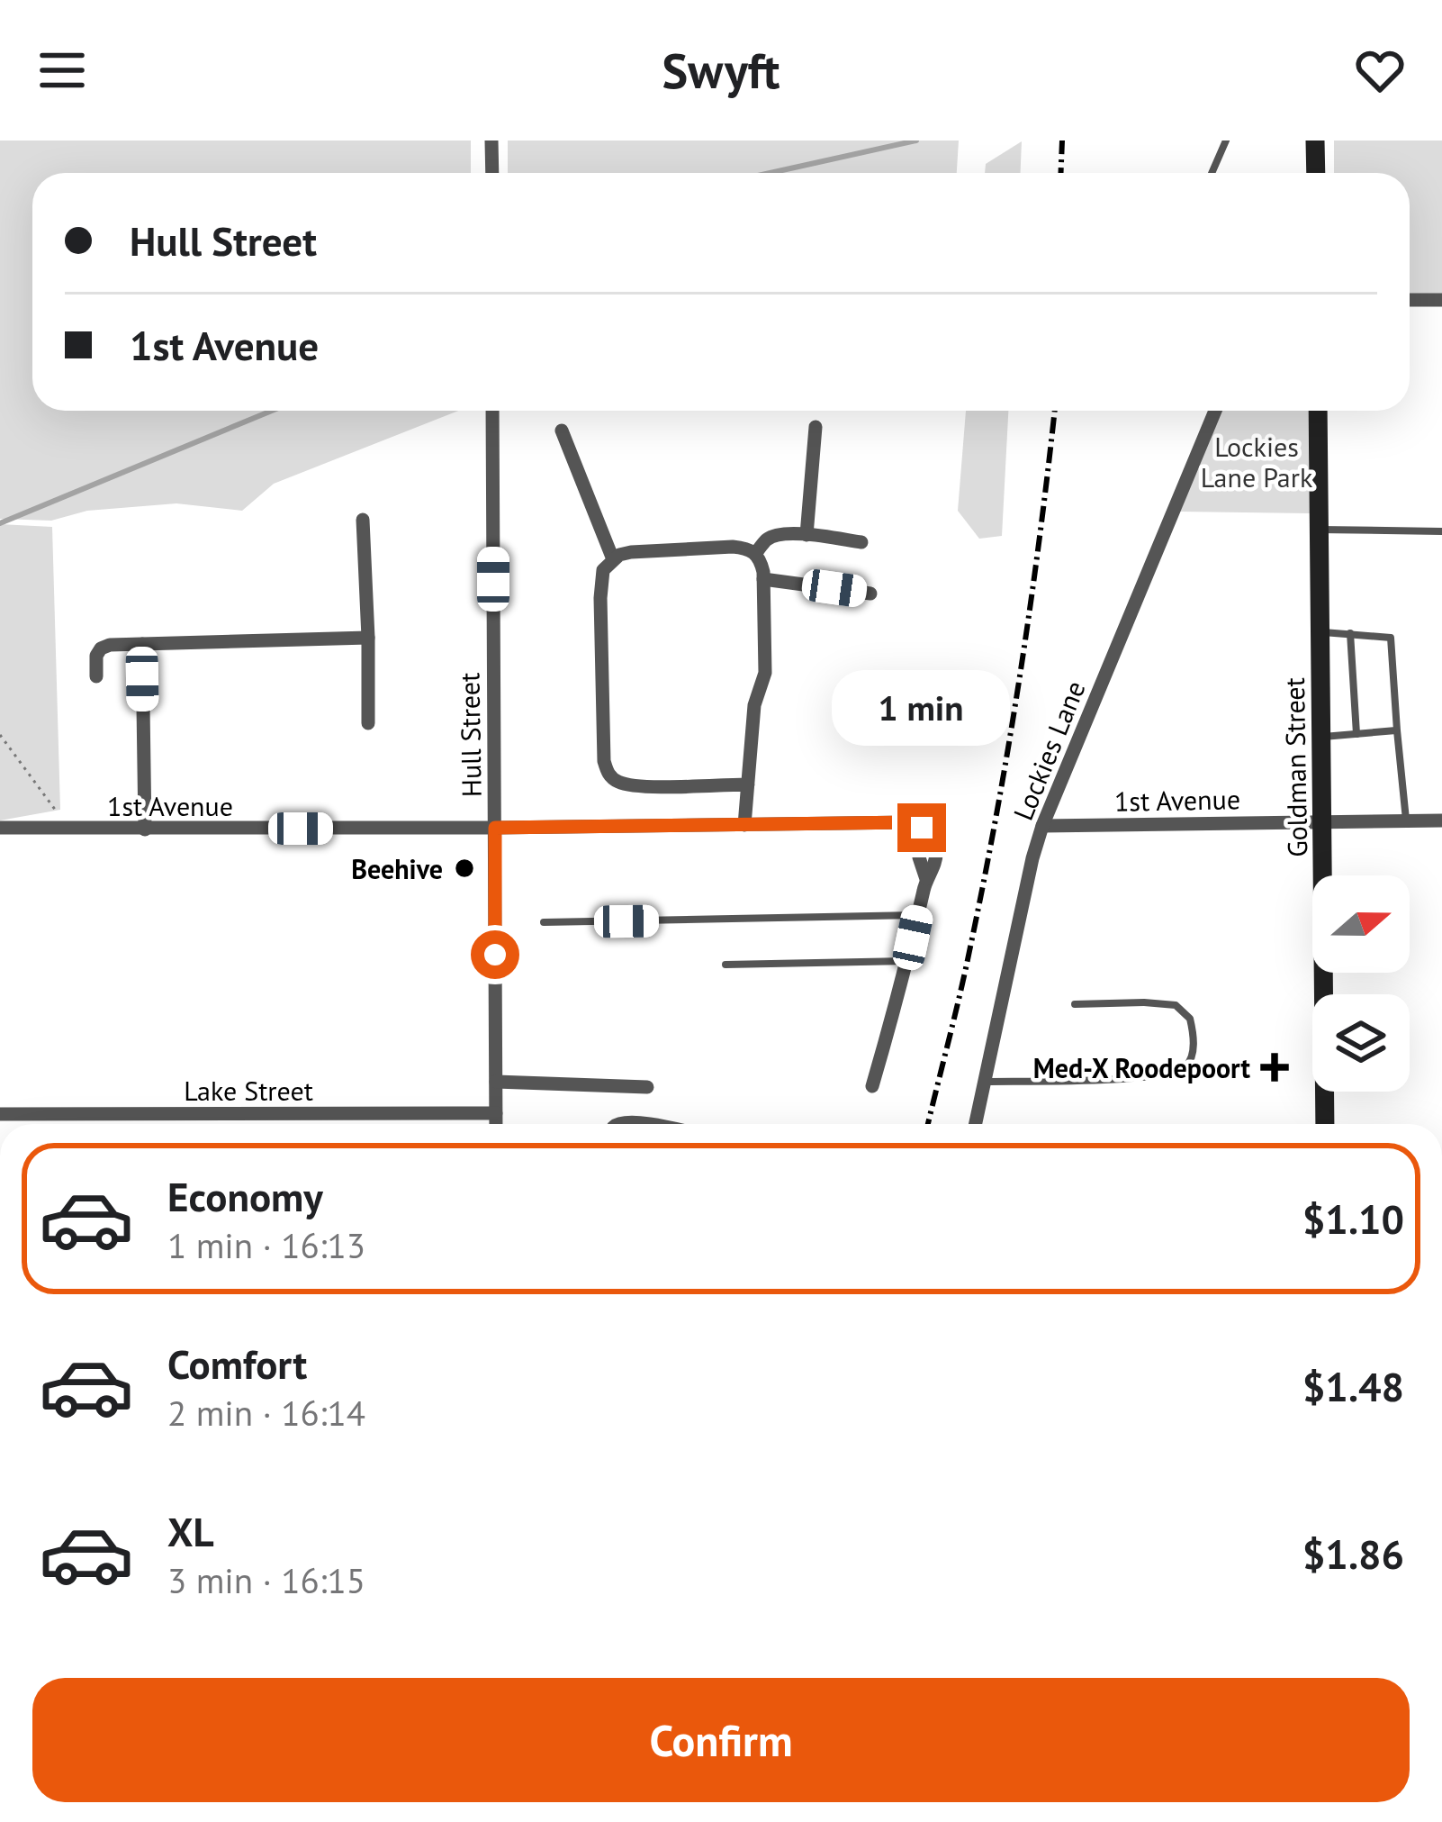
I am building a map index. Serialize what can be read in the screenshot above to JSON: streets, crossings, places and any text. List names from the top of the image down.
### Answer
{
  "streets": {
    "street": [
      "Hull Street",
      "Lockies Lane",
      "Goldman Street",
      "1st Avenue",
      "Lake Street"
    ]
  },
  "crossings": [
    ["Hull Street", "1st Avenue"],
    ["Hull Street", "Lake Street"],
    ["Lockies Lane", "1st Avenue"],
    ["Goldman Street", "1st Avenue"]
  ],
  "parks": ["Lockies Lane Park"],
  "places": {
    "other": ["Beehive"],
    "health": ["Med-X Roodepoort"]
  },
  "north": "right",
  "page": {
    "header": "Swyft",
    "banner": ["Hull Street", "1st Avenue"],
    "bubble": "1 min",
    "list": [
      {
        "name": "Economy",
        "note": "1 min · 16:13",
        "value": "$1.10"
      },
      {
        "name": "Comfort",
        "note": "2 min · 16:14",
        "value": "$1.48"
      },
      {
        "name": "XL",
        "note": "3 min · 16:15",
        "value": "$1.86"
      }
    ],
    "buttons": "Confirm"
  }
}
